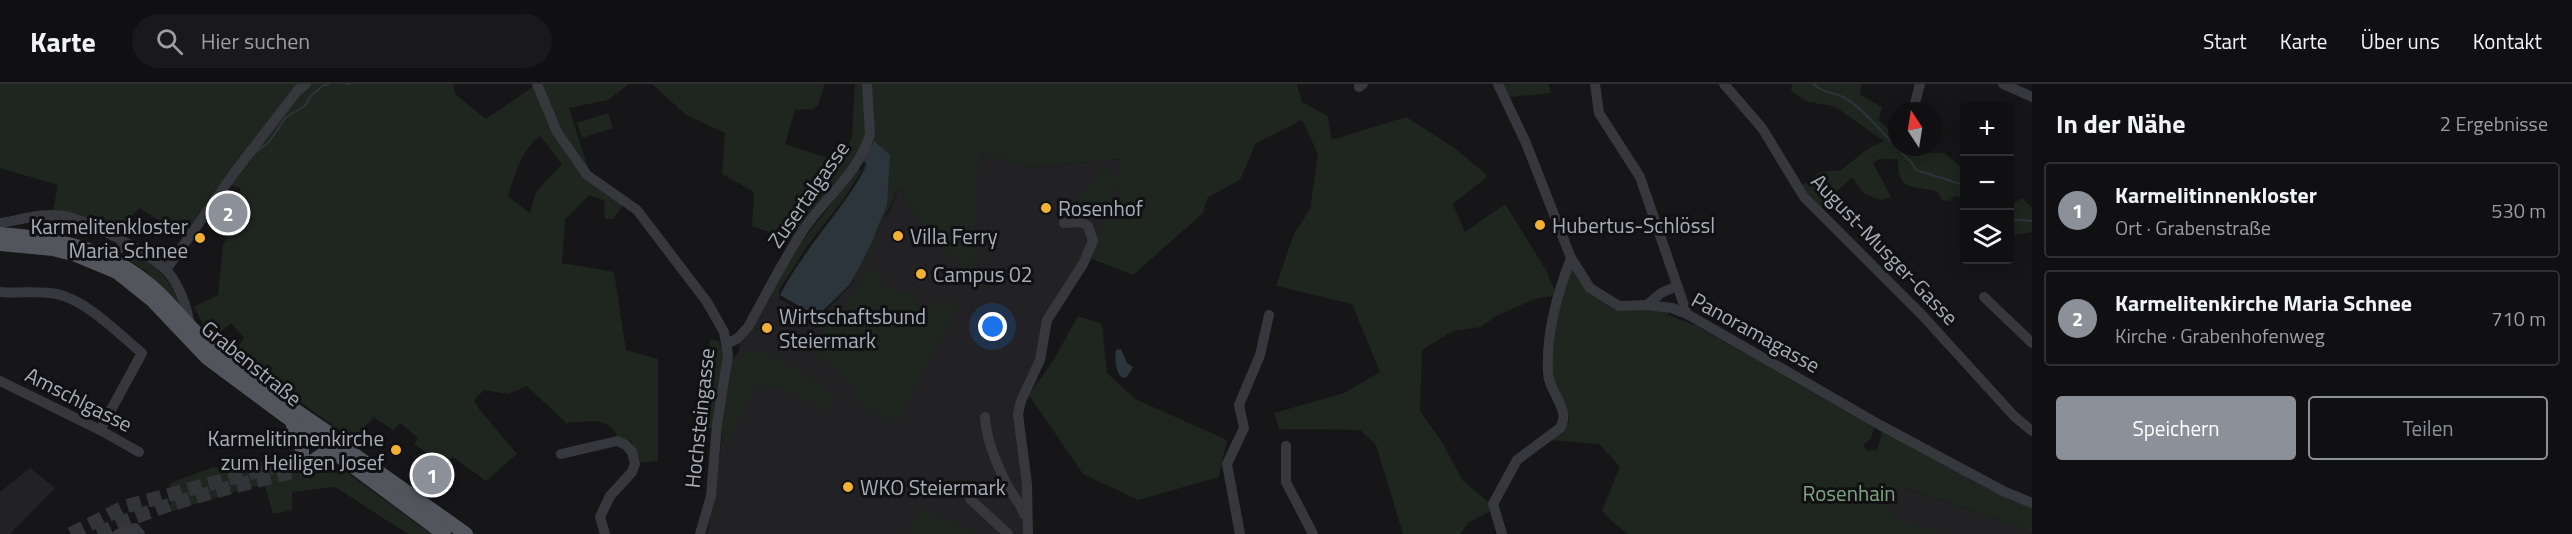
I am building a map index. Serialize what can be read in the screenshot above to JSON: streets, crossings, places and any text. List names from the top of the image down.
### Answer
{
  "streets": {
    "main road": ["Grabenstraße"],
    "street": [
      "Zusertalgasse",
      "August-Musger-Gasse",
      "Panoramagasse",
      "Amschlgasse",
      "Hochsteingasse"
    ]
  },
  "crossings": [
    ["Zusertalgasse", "Hochsteingasse"]
  ],
  "parks": ["Rosenhain"],
  "places": [
    "Rosenhof",
    "Hubertus-Schlössl",
    "Villa Ferry",
    "Karmelitenkloster Maria Schnee",
    "Campus 02",
    "Wirtschaftsbund Steiermark",
    "Karmelitinnenkirche zum Heiligen Josef",
    "WKO Steiermark"
  ],
  "north": "top",
  "page": {
    "header": "Karte",
    "search": "Hier suchen",
    "nav": [
      "Start",
      "Karte",
      "Über uns",
      "Kontakt"
    ],
    "heading": ["In der Nähe", "2 Ergebnisse"],
    "map_buttons": ["+", "−"],
    "list": [
      {
        "mark": "1",
        "name": "Karmelitinnenkloster",
        "note": "Ort · Grabenstraße",
        "value": "530 m"
      },
      {
        "mark": "2",
        "name": "Karmelitenkirche Maria Schnee",
        "note": "Kirche · Grabenhofenweg",
        "value": "710 m"
      }
    ],
    "pins": ["2", "1"],
    "buttons": ["Speichern", "Teilen"]
  }
}
